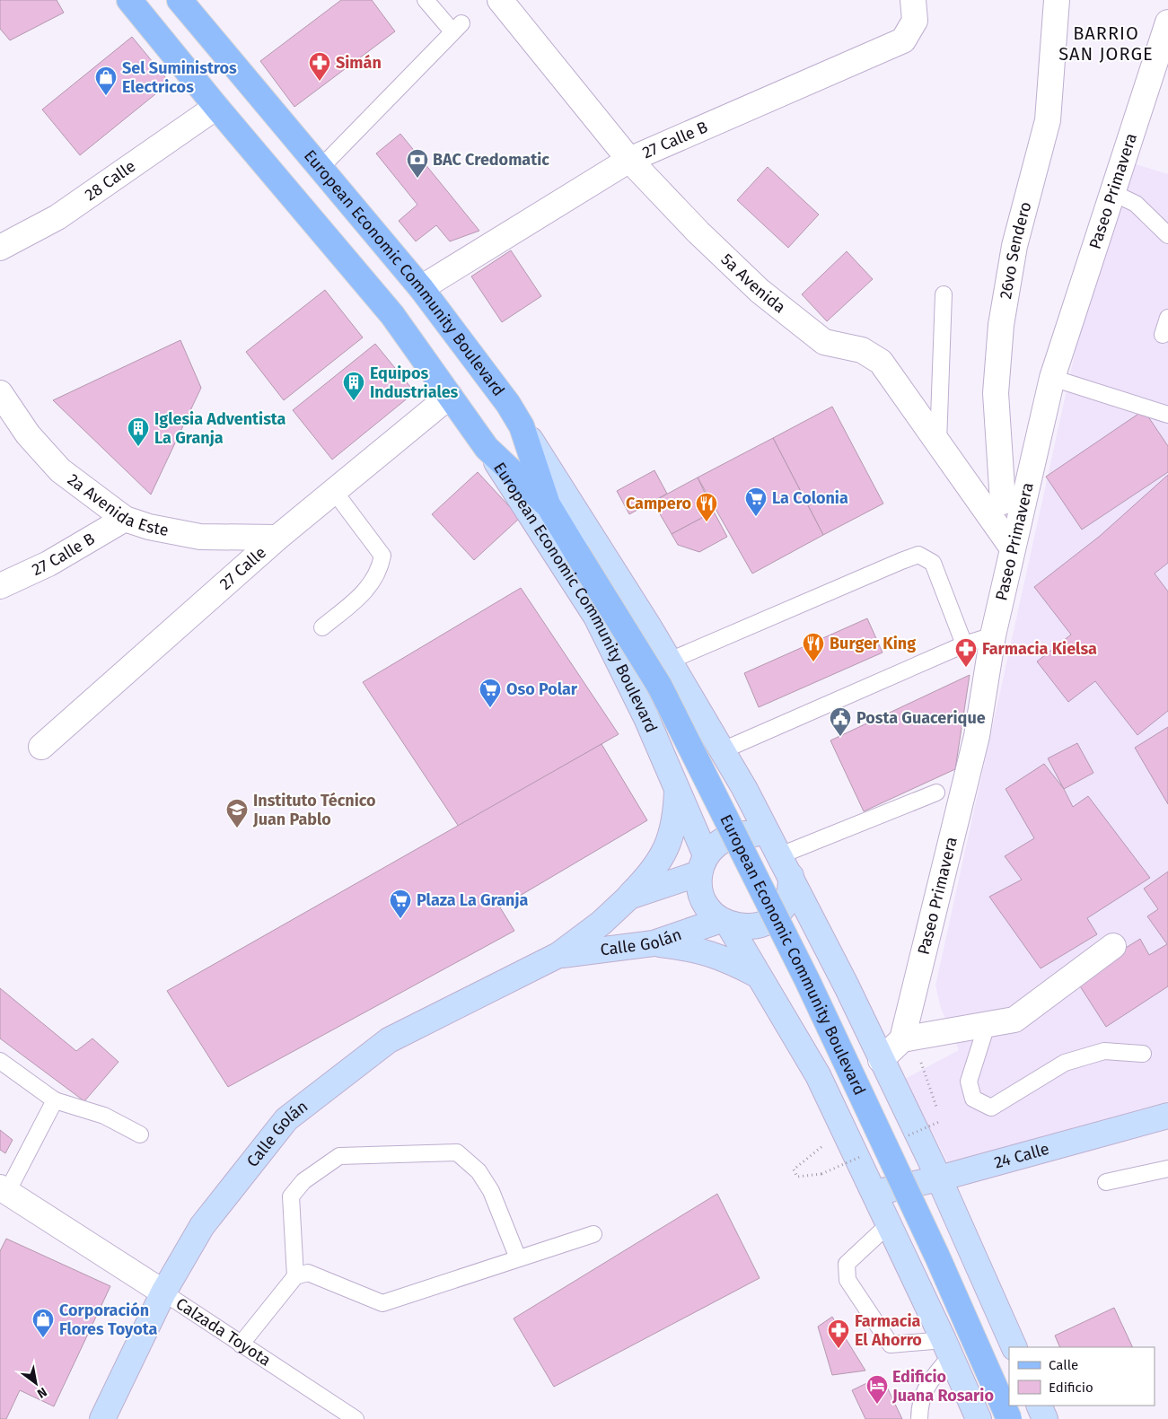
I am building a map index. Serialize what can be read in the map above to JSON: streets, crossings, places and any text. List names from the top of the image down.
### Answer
{
  "streets": {
    "main road": ["European Economic Community Boulevard", "Calle Golán", "24 Calle"],
    "street": [
      "27 Calle B",
      "28 Calle",
      "Paseo Primavera",
      "26vo Sendero",
      "5a Avenida",
      "2a Avenida Este",
      "27 Calle",
      "Calzada Toyota"
    ]
  },
  "crossings": [
    ["27 Calle B", "European Economic Community Boulevard"],
    ["27 Calle B", "5a Avenida"],
    ["27 Calle B", "2a Avenida Este"],
    ["28 Calle", "European Economic Community Boulevard"],
    ["Paseo Primavera", "5a Avenida"],
    ["European Economic Community Boulevard", "27 Calle"],
    ["European Economic Community Boulevard", "Calle Golán"],
    ["European Economic Community Boulevard", "24 Calle"],
    ["2a Avenida Este", "27 Calle"],
    ["Calle Golán", "Calzada Toyota"]
  ],
  "districts": ["BARRIO SAN JORGE"],
  "places": {
    "pharmacy": ["Simán", "Farmacia Kielsa", "Farmacia El Ahorro"],
    "shop": ["Sel Suministros Electricos", "Corporación Flores Toyota"],
    "bank": ["BAC Credomatic"],
    "building": ["Equipos Industriales", "Iglesia Adventista La Granja"],
    "supermarket": ["La Colonia", "Oso Polar", "Plaza La Granja"],
    "restaurant": ["Campero", "Burger King"],
    "public building": ["Posta Guacerique"],
    "school or university": ["Instituto Técnico Juan Pablo"],
    "hotel": ["Edificio Juana Rosario"]
  },
  "legend": ["Calle", "Edificio"],
  "north": "bottom right"
}
